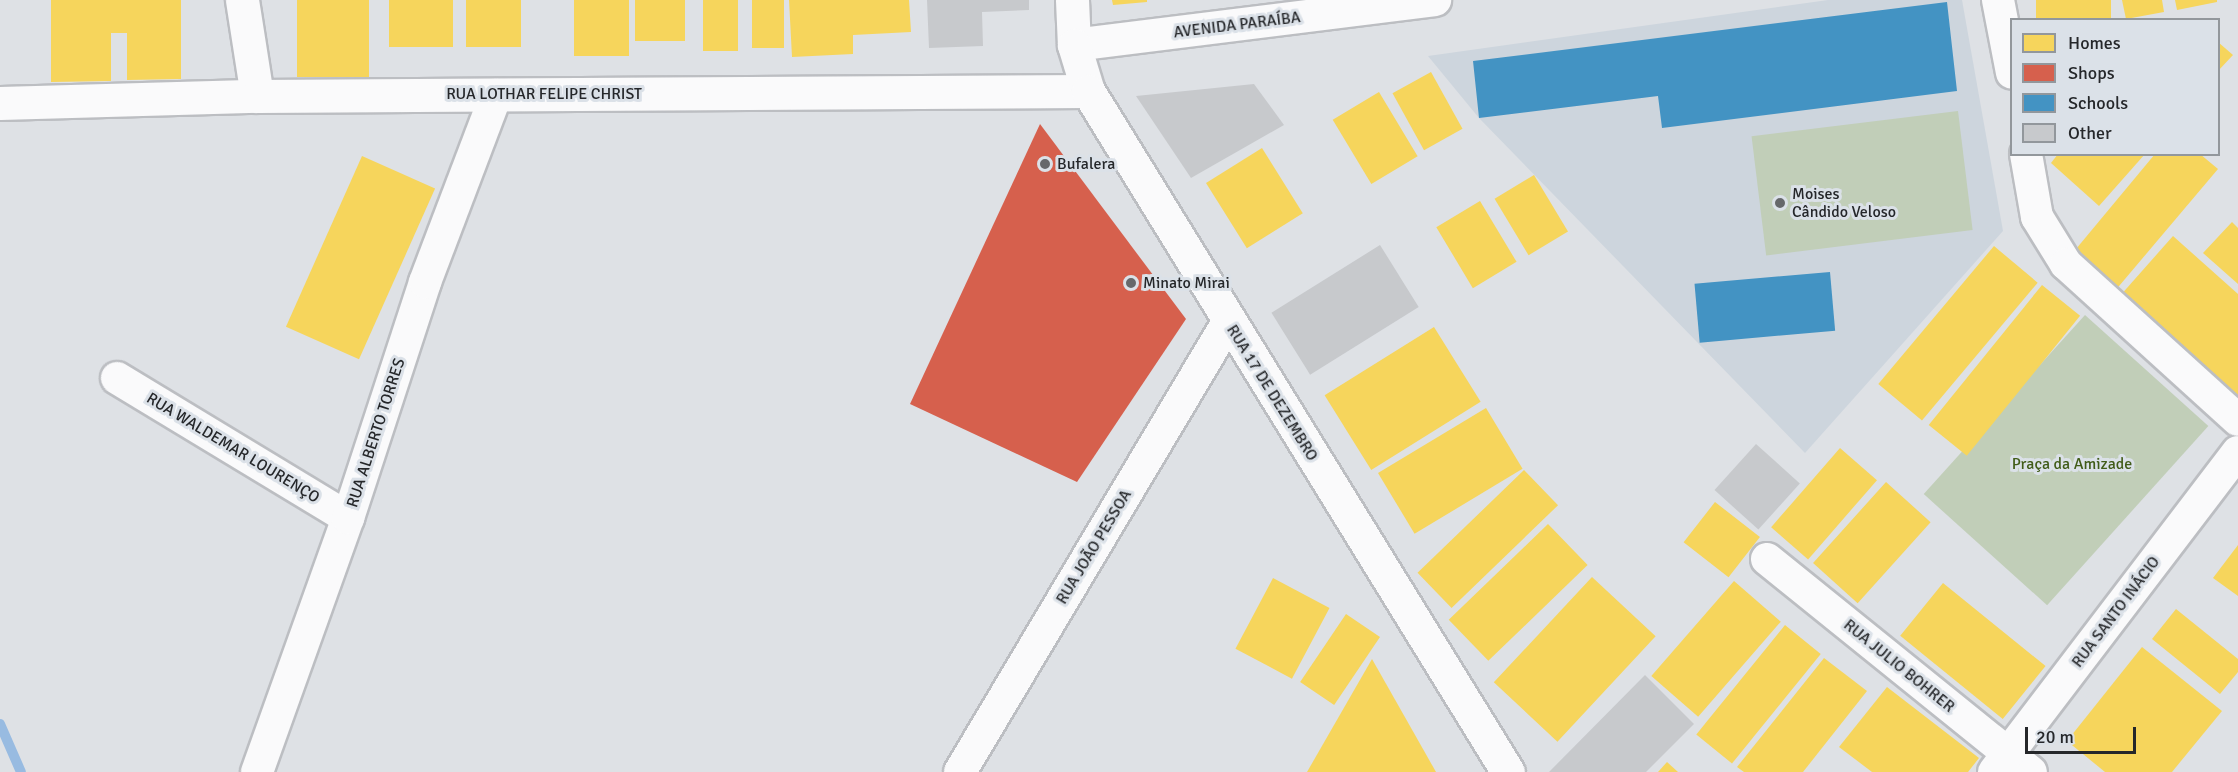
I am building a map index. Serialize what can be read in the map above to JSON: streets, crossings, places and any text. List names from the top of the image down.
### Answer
{
  "streets": {
    "street": [
      "AVENIDA PARAÍBA",
      "RUA LOTHAR FELIPE CHRIST",
      "RUA 17 DE DEZEMBRO",
      "RUA ALBERTO TORRES",
      "RUA WALDEMAR LOURENÇO",
      "RUA JOÃO PESSOA",
      "RUA SANTO INÁCIO",
      "RUA JULIO BOHRER"
    ]
  },
  "crossings": [
    ["AVENIDA PARAÍBA", "RUA 17 DE DEZEMBRO"],
    ["RUA LOTHAR FELIPE CHRIST", "RUA 17 DE DEZEMBRO"],
    ["RUA LOTHAR FELIPE CHRIST", "RUA ALBERTO TORRES"],
    ["RUA 17 DE DEZEMBRO", "RUA JOÃO PESSOA"],
    ["RUA ALBERTO TORRES", "RUA WALDEMAR LOURENÇO"],
    ["RUA SANTO INÁCIO", "RUA JULIO BOHRER"]
  ],
  "parks": ["Praça da Amizade"],
  "places": ["Bufalera", "Moises Cândido Veloso", "Minato Mirai"],
  "legend": [
    "Homes",
    "Shops",
    "Schools",
    "Other"
  ],
  "scale_bar": "20 m"
}
